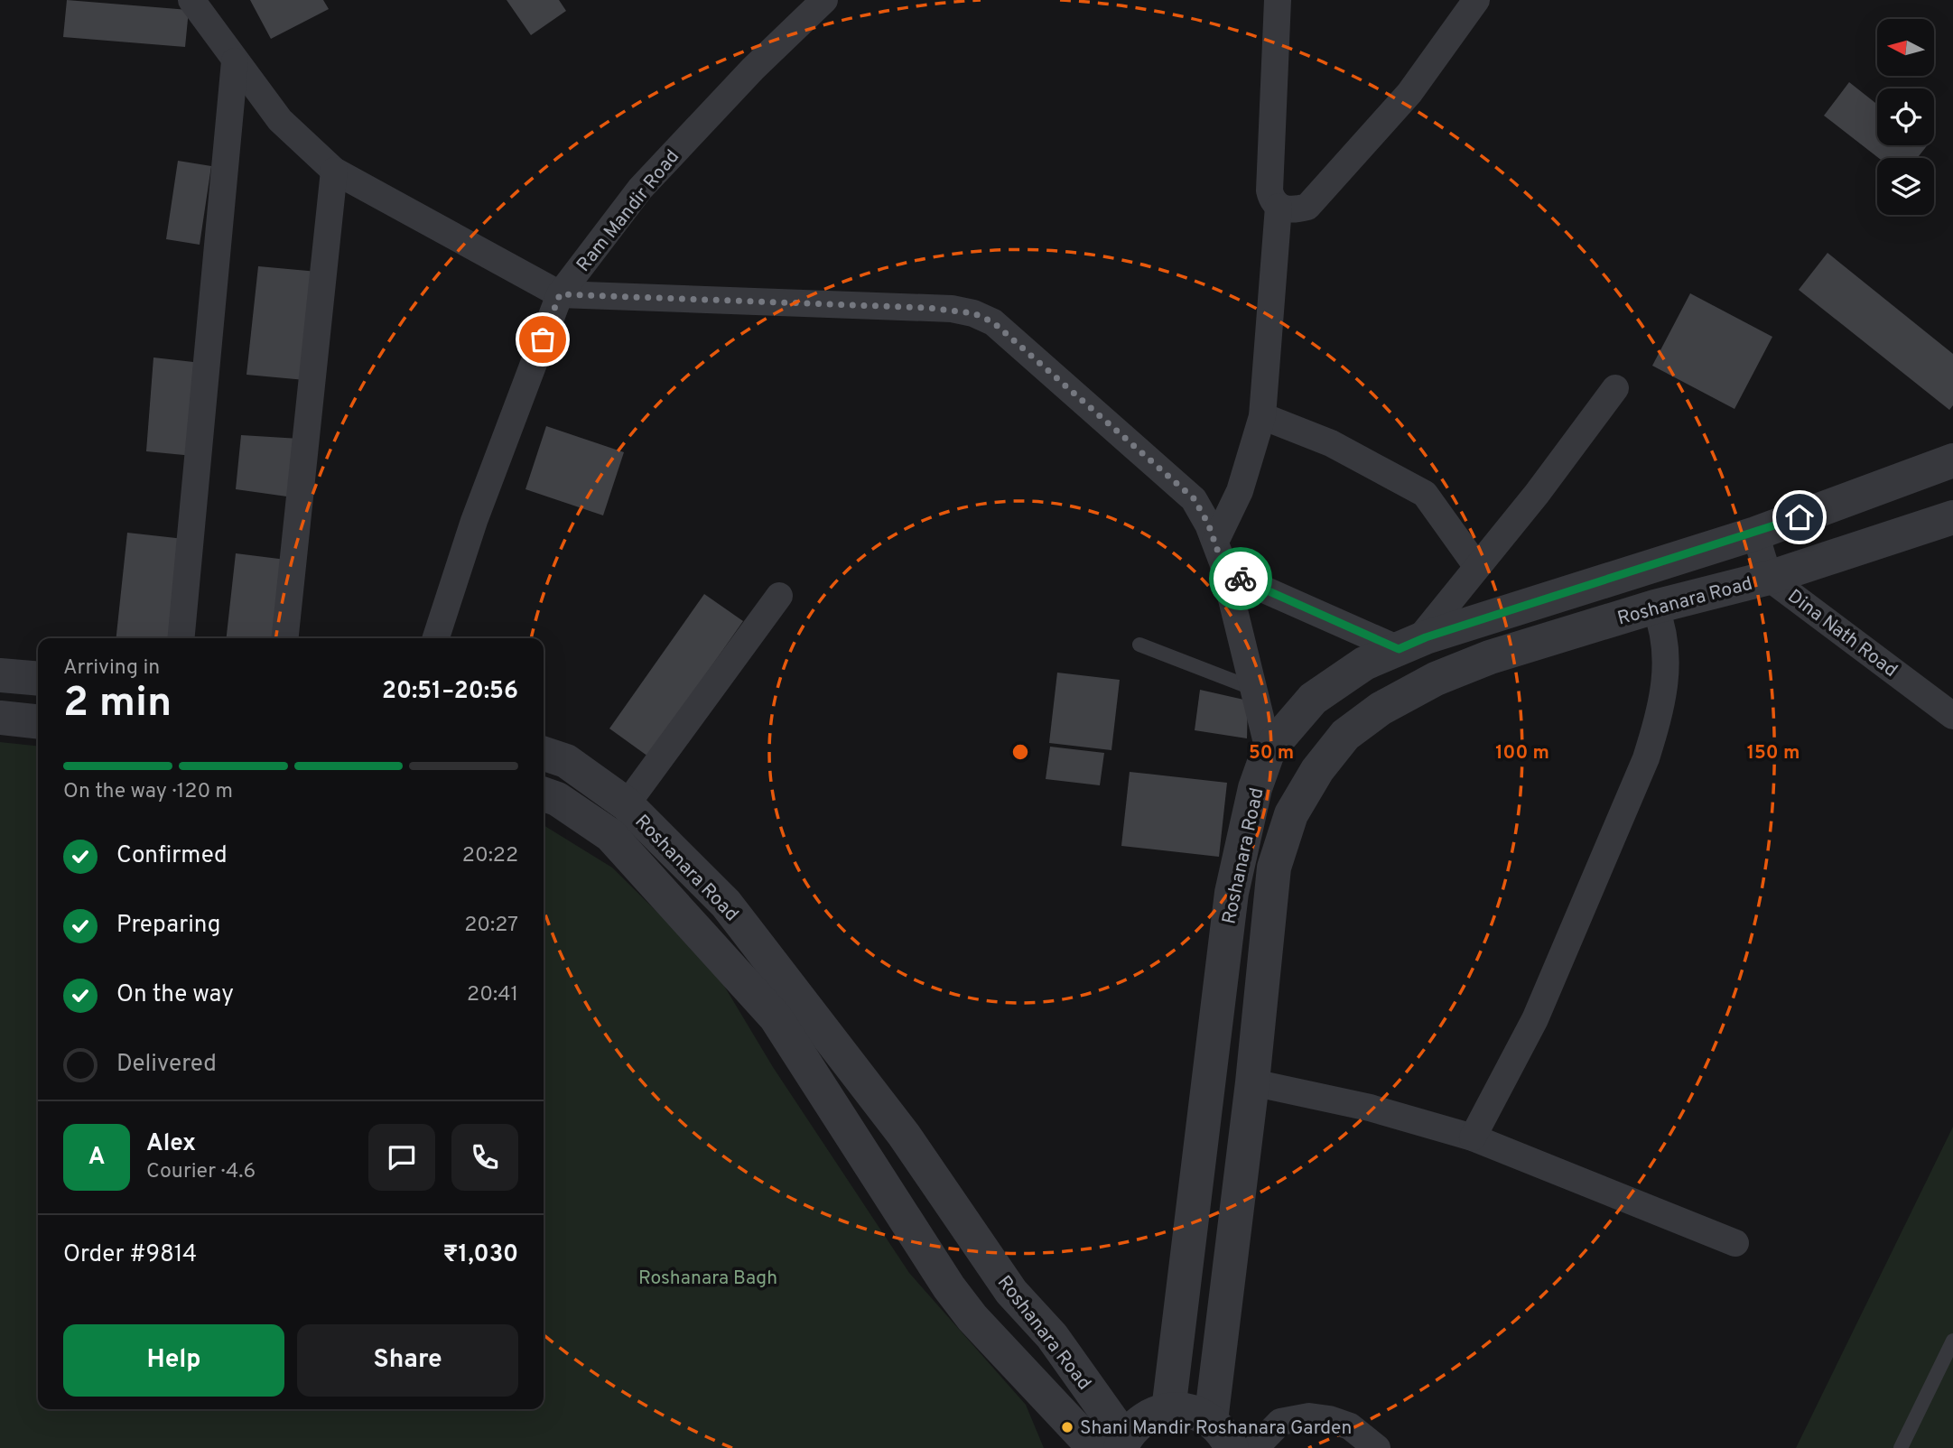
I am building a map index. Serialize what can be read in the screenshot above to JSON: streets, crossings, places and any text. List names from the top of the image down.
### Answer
{
  "streets": {
    "street": ["Ram Mandir Road", "Roshanara Road", "Dina Nath Road"]
  },
  "crossings": [
    ["Roshanara Road", "Dina Nath Road"]
  ],
  "parks": ["Roshanara Bagh"],
  "places": ["Shani Mandir Roshanara Garden"],
  "north": "left",
  "page": {
    "heading": ["2 min", "Arriving in", "20:51–20:56"],
    "panel": [
      "Alex",
      "Courier · 4.6",
      "Order #9814",
      "₹1,030"
    ],
    "bar": "On the way · 120 m",
    "list": [
      ["Confirmed", "20:22"],
      ["Preparing", "20:27"],
      ["On the way", "20:41"],
      "Delivered"
    ],
    "round": "A",
    "buttons": ["Help", "Share"]
  },
  "rings": ["50 m", "100 m", "150 m"]
}
